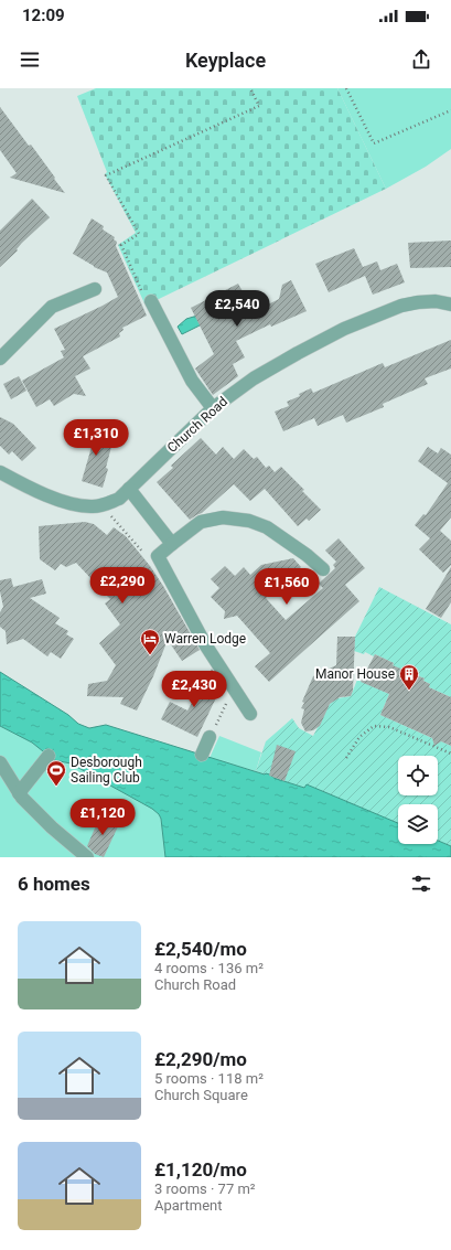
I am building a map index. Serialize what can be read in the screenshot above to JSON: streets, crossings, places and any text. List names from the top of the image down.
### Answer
{
  "streets": {
    "street": ["Church Road"]
  },
  "places": {
    "hotel": ["Warren Lodge"],
    "building": ["Manor House"],
    "sports": ["Desborough Sailing Club"]
  },
  "page": {
    "status": "12:09",
    "header": "Keyplace",
    "price": [
      "£2,540",
      "£1,310",
      "£2,290",
      "£1,560",
      "£2,430",
      "£1,120"
    ],
    "heading": "6 homes",
    "list": [
      {
        "name": "£2,540/mo",
        "note": "4 rooms · 136 m² · Church Road"
      },
      {
        "name": "£2,290/mo",
        "note": "5 rooms · 118 m² · Church Square"
      },
      {
        "name": "£1,120/mo",
        "note": "3 rooms · 77 m² · Apartment"
      }
    ]
  }
}
